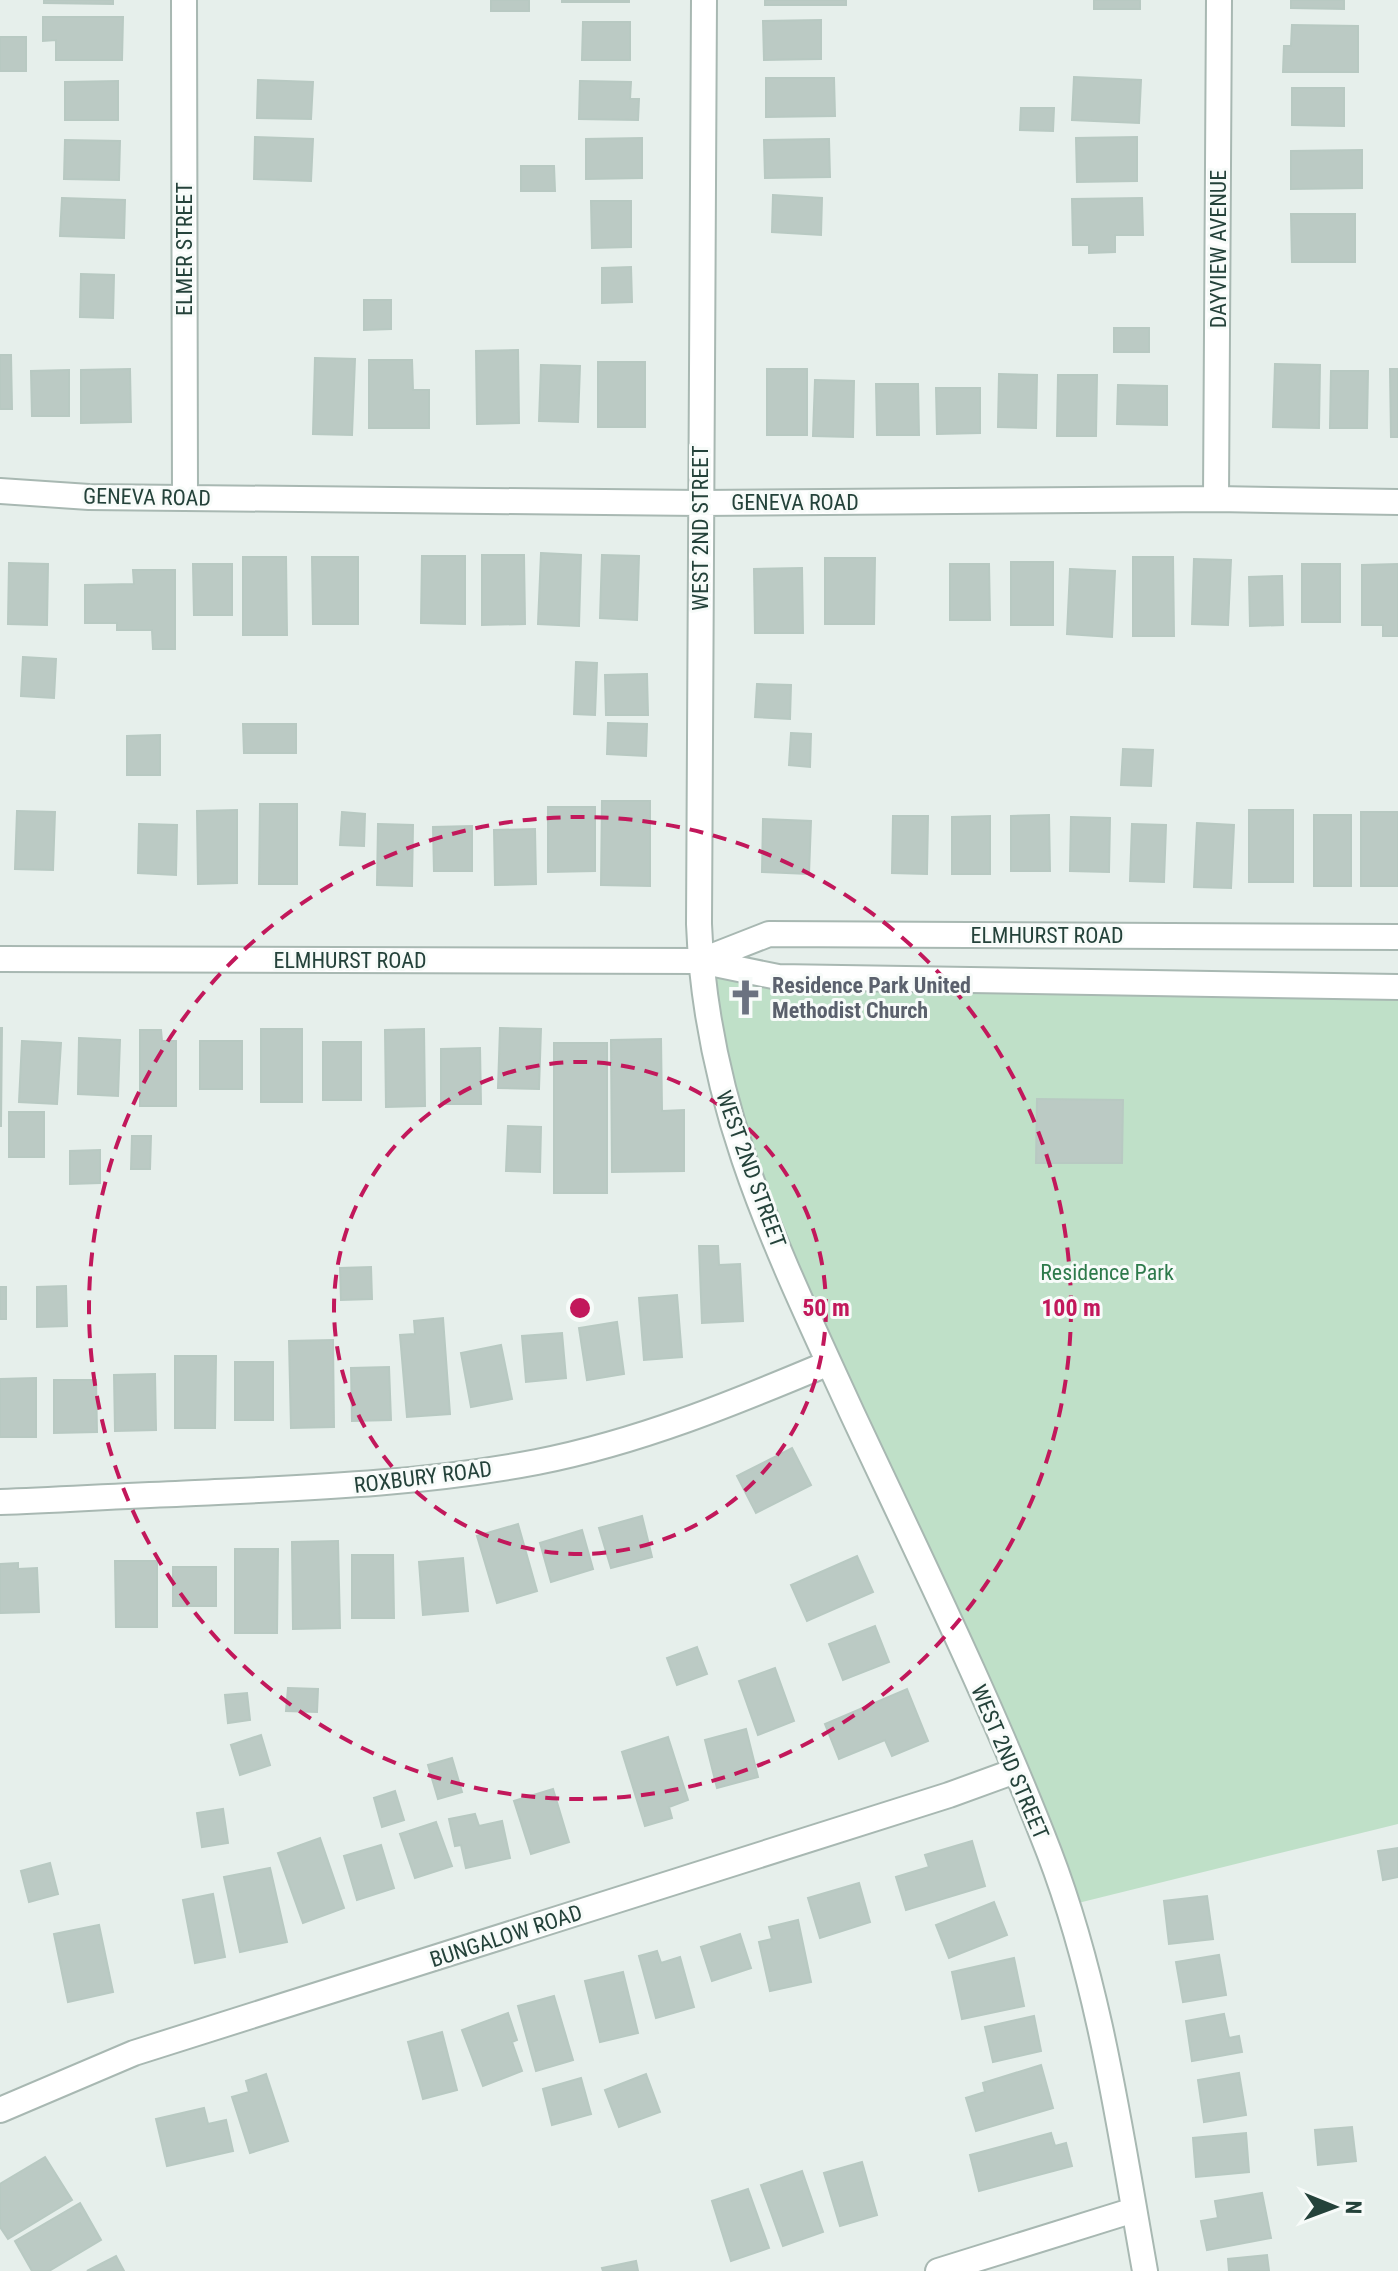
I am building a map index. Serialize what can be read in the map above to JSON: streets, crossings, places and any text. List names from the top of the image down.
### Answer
{
  "streets": {
    "street": [
      "ELMER STREET",
      "DAYVIEW AVENUE",
      "GENEVA ROAD",
      "WEST 2ND STREET",
      "ELMHURST ROAD",
      "ROXBURY ROAD",
      "BUNGALOW ROAD"
    ]
  },
  "crossings": [
    ["ELMER STREET", "GENEVA ROAD"],
    ["DAYVIEW AVENUE", "GENEVA ROAD"],
    ["GENEVA ROAD", "WEST 2ND STREET"],
    ["WEST 2ND STREET", "ELMHURST ROAD"],
    ["WEST 2ND STREET", "ROXBURY ROAD"],
    ["WEST 2ND STREET", "BUNGALOW ROAD"]
  ],
  "parks": ["Residence Park"],
  "places": {
    "church": ["Residence Park United Methodist Church"]
  },
  "north": "right",
  "rings": ["50 m", "100 m"]
}
